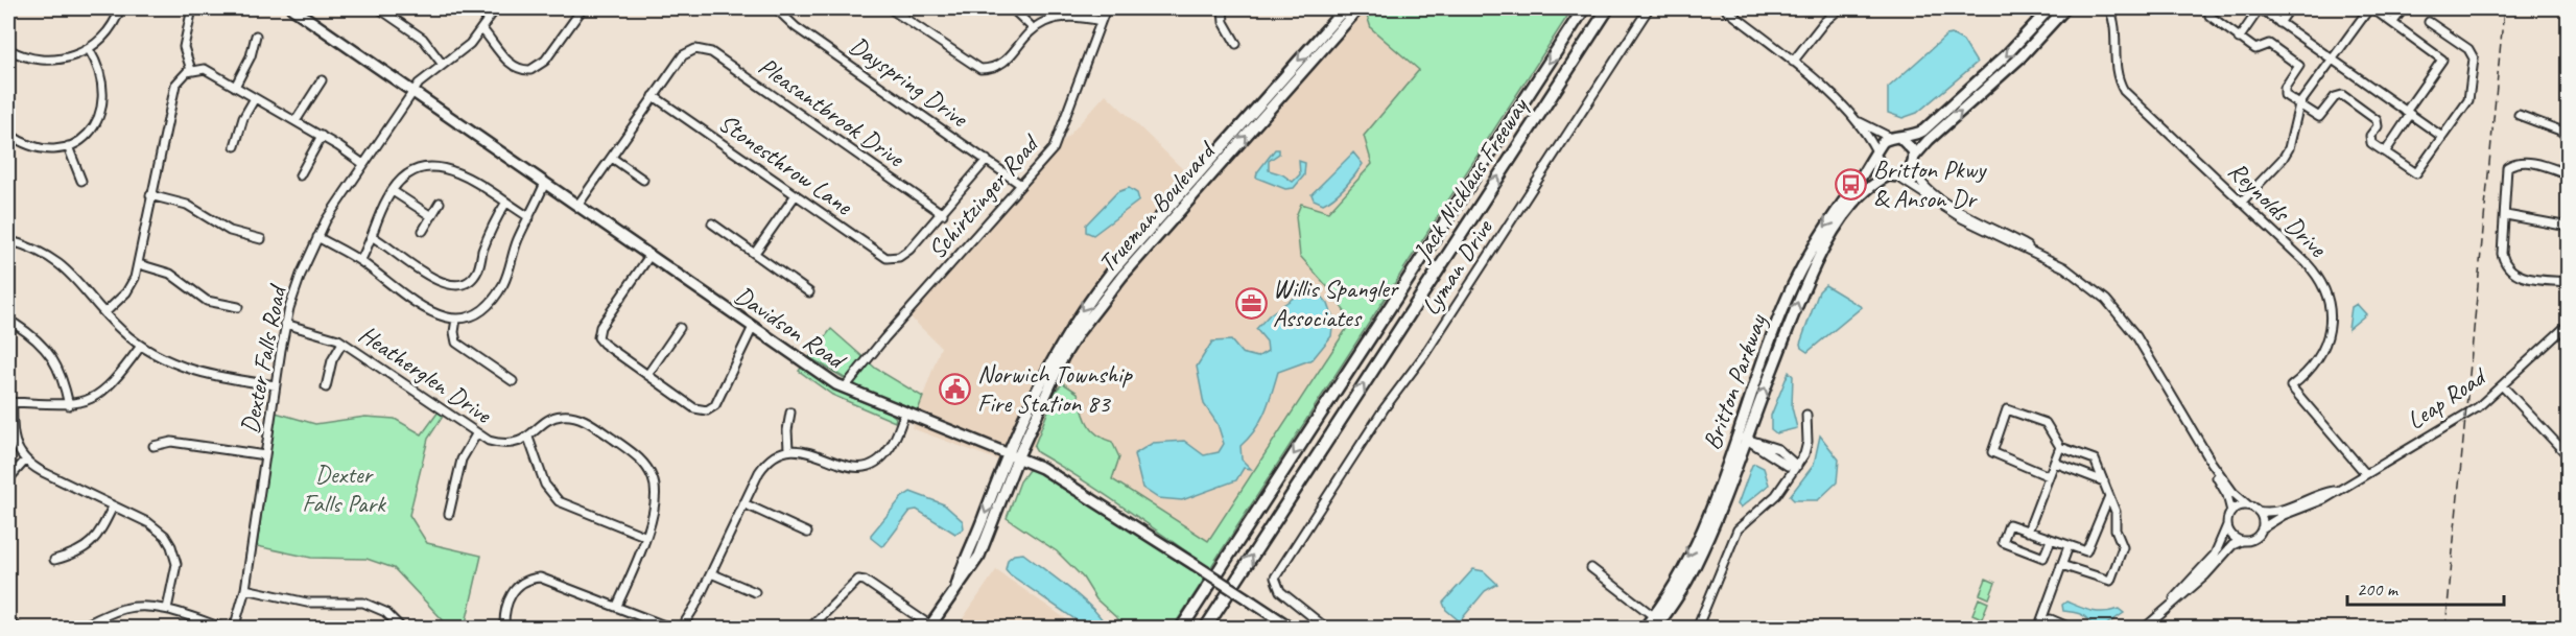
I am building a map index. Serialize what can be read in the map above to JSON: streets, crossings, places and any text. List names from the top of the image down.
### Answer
{
  "streets": {
    "highway": ["Jack Nicklaus Freeway"],
    "main road": ["Trueman Boulevard", "Davidson Road", "Britton Parkway"],
    "street": [
      "Dayspring Drive",
      "Pleasantbrook Drive",
      "Stonesthrow Lane",
      "Schirtzinger Road",
      "Reynolds Drive",
      "Lyman Drive",
      "Dexter Falls Road",
      "Heatherglen Drive",
      "Leap Road"
    ]
  },
  "crossings": [
    ["Dayspring Drive", "Schirtzinger Road"],
    ["Pleasantbrook Drive", "Stonesthrow Lane"],
    ["Schirtzinger Road", "Davidson Road"],
    ["Trueman Boulevard", "Davidson Road"],
    ["Reynolds Drive", "Leap Road"],
    ["Davidson Road", "Dexter Falls Road"],
    ["Dexter Falls Road", "Heatherglen Drive"]
  ],
  "parks": ["Dexter Falls Park"],
  "places": {
    "bus stop": ["Britton Pkwy & Anson Dr"],
    "office": ["Willis Spangler Associates"],
    "public building": ["Norwich Township Fire Station 83"]
  },
  "scale_bar": "200 m"
}
